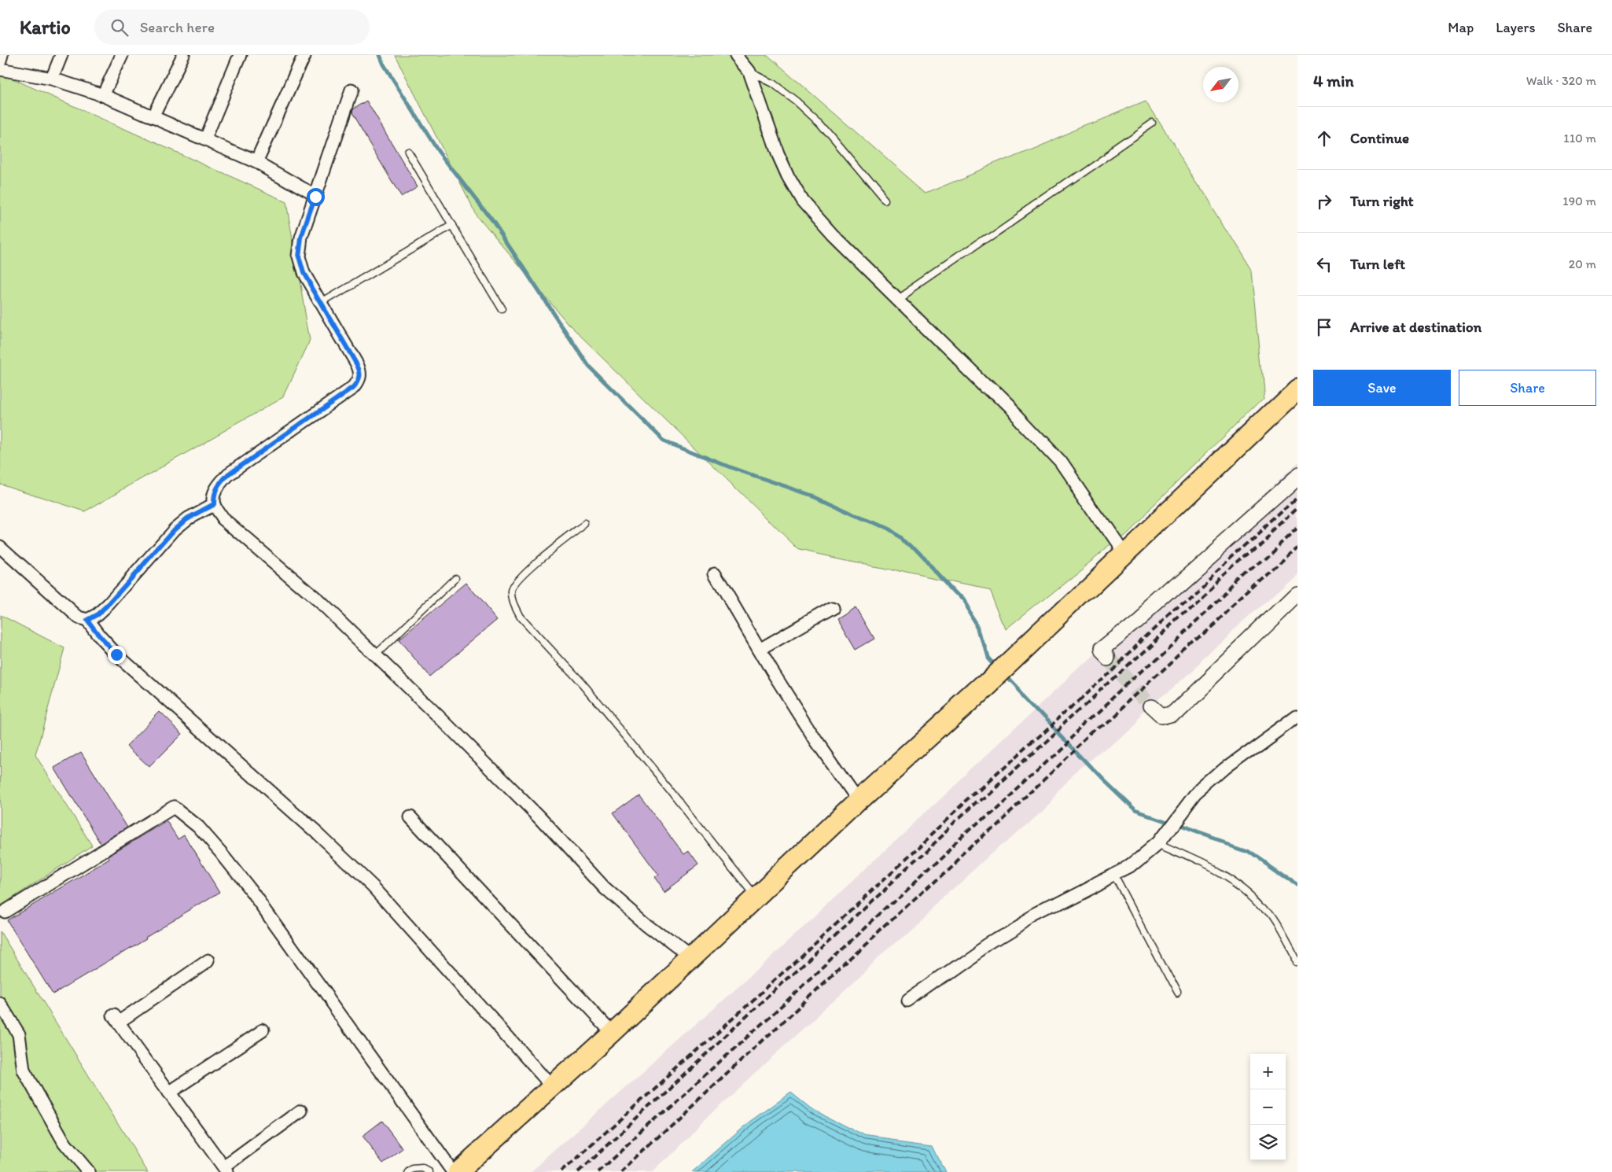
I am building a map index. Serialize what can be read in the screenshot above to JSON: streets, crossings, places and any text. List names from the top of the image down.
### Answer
{
  "north": "bottom left",
  "page": {
    "header": "Kartio",
    "search": "Search here",
    "nav": ["Map", "Layers", "Share"],
    "heading": ["4 min", "Walk · 320 m"],
    "list": [
      ["Continue", "110 m"],
      ["Turn right", "190 m"],
      ["Turn left", "20 m"],
      "Arrive at destination"
    ],
    "buttons": ["Save", "Share"],
    "map_buttons": ["+", "−"]
  }
}
